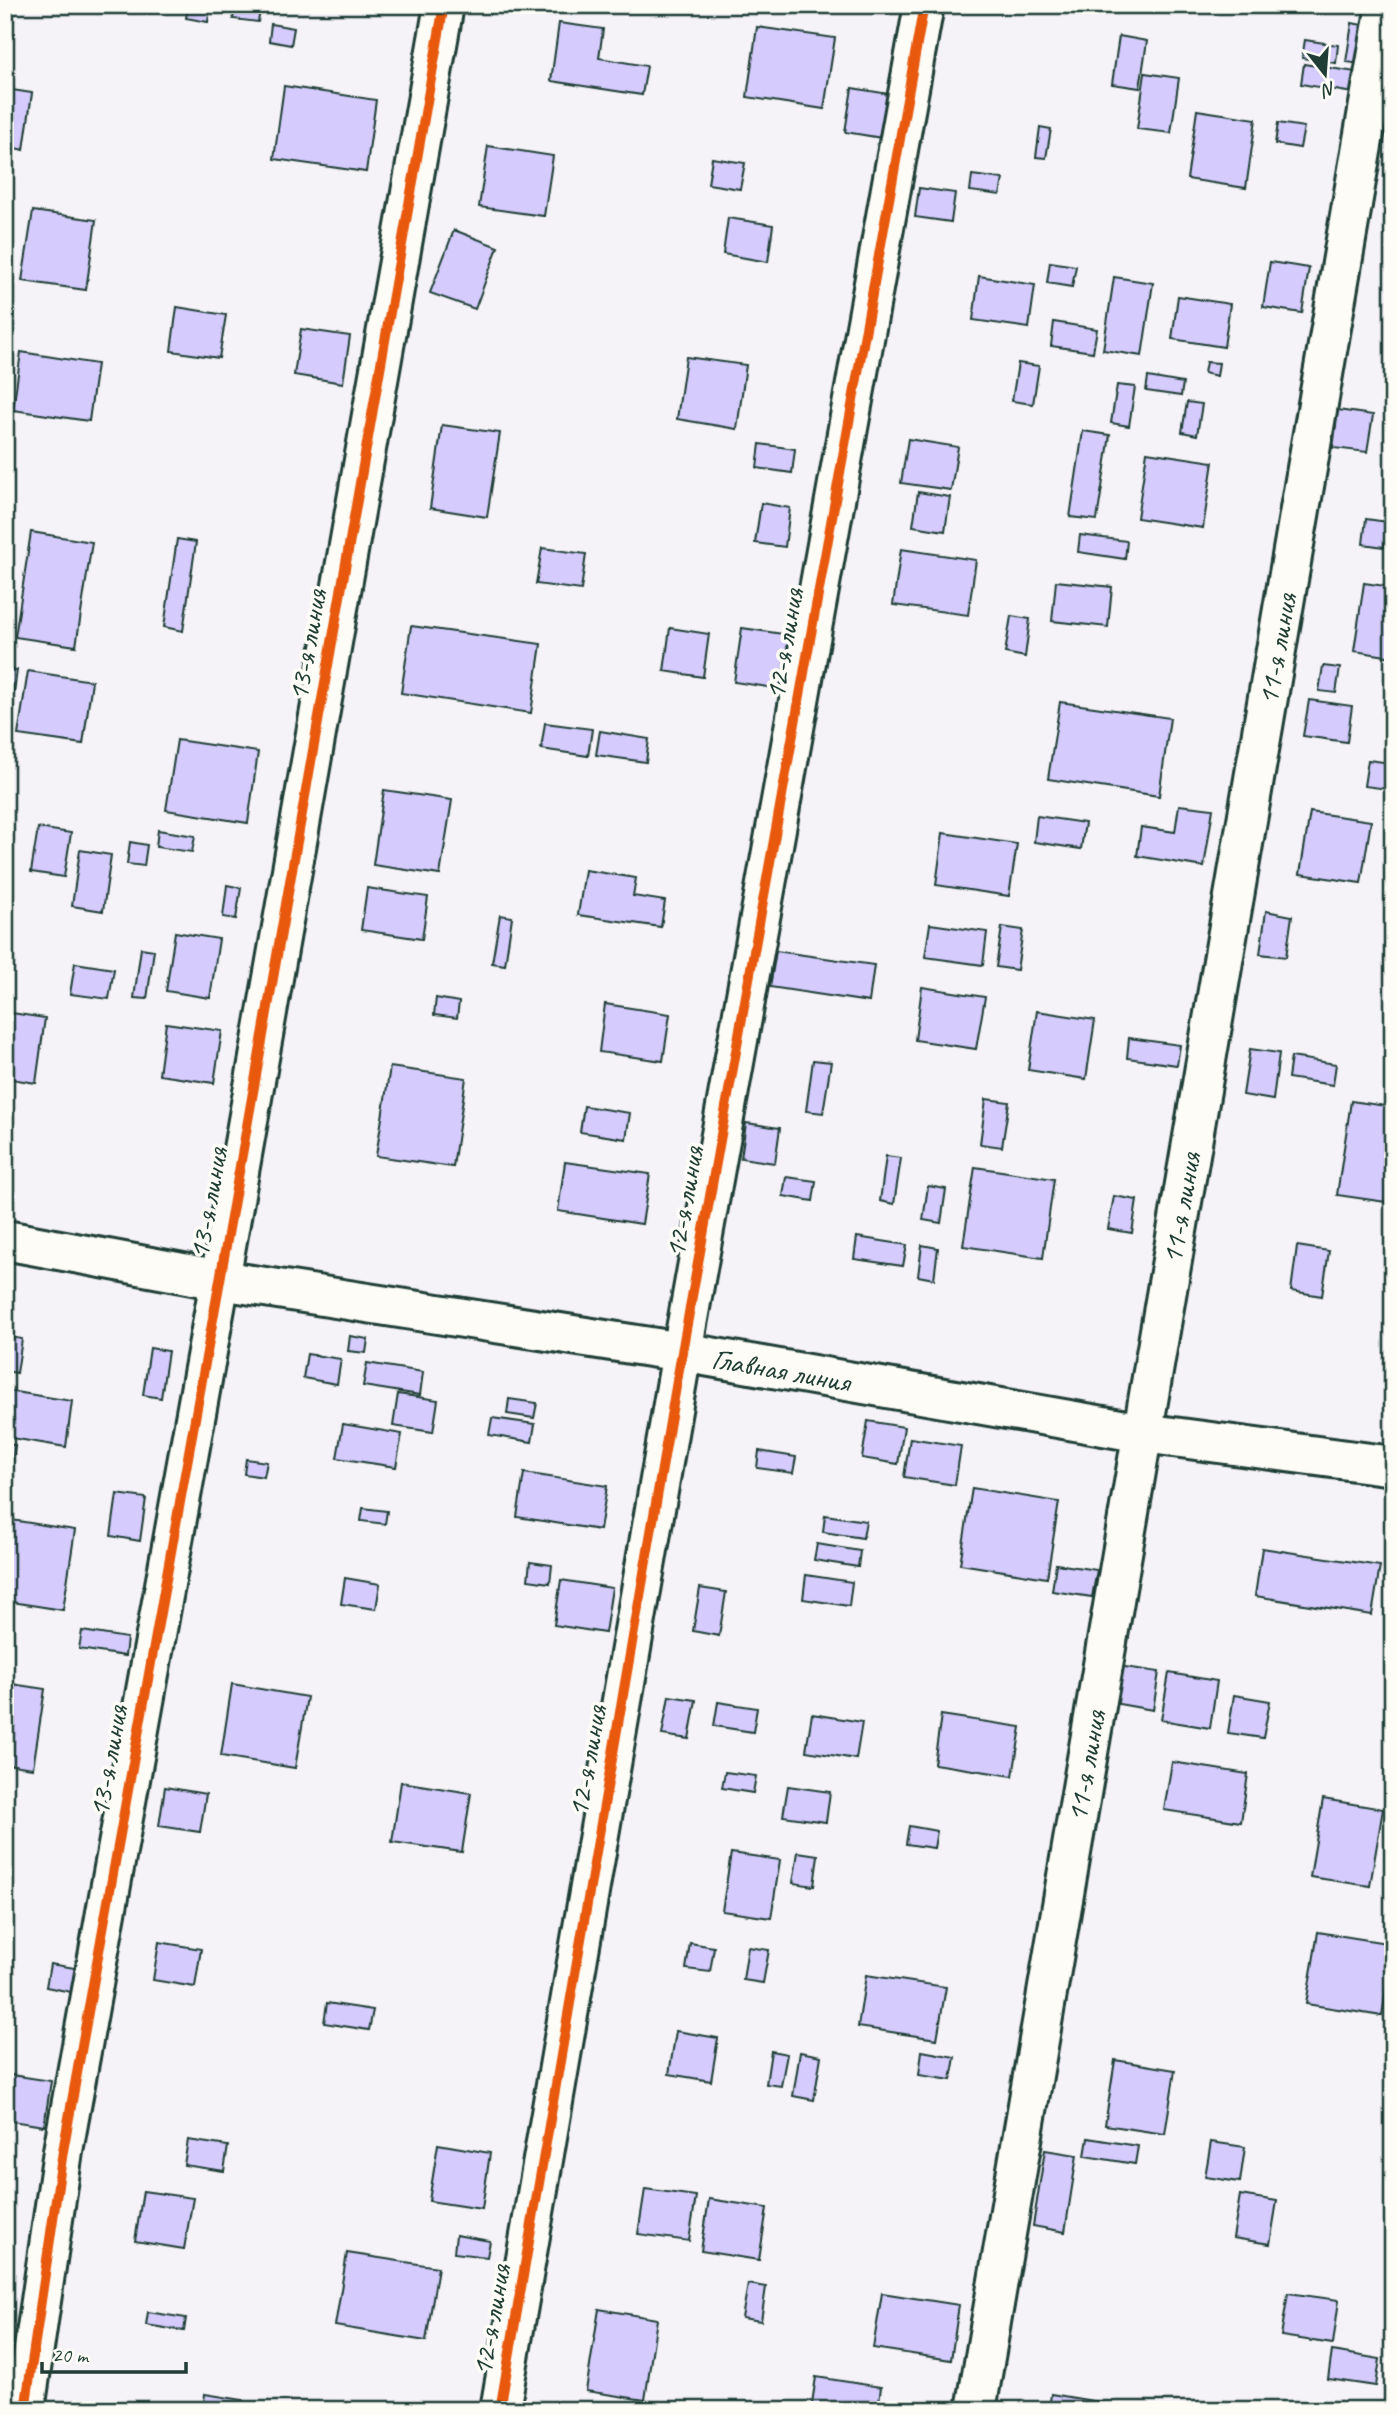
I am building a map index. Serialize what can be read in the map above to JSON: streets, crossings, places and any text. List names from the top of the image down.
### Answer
{
  "streets": {
    "street": [
      "12-я линия",
      "13-я линия",
      "11-я линия",
      "Главная линия"
    ]
  },
  "crossings": [
    ["12-я линия", "Главная линия"],
    ["13-я линия", "Главная линия"],
    ["11-я линия", "Главная линия"]
  ],
  "scale_bar": "20 m",
  "north": "bottom"
}
